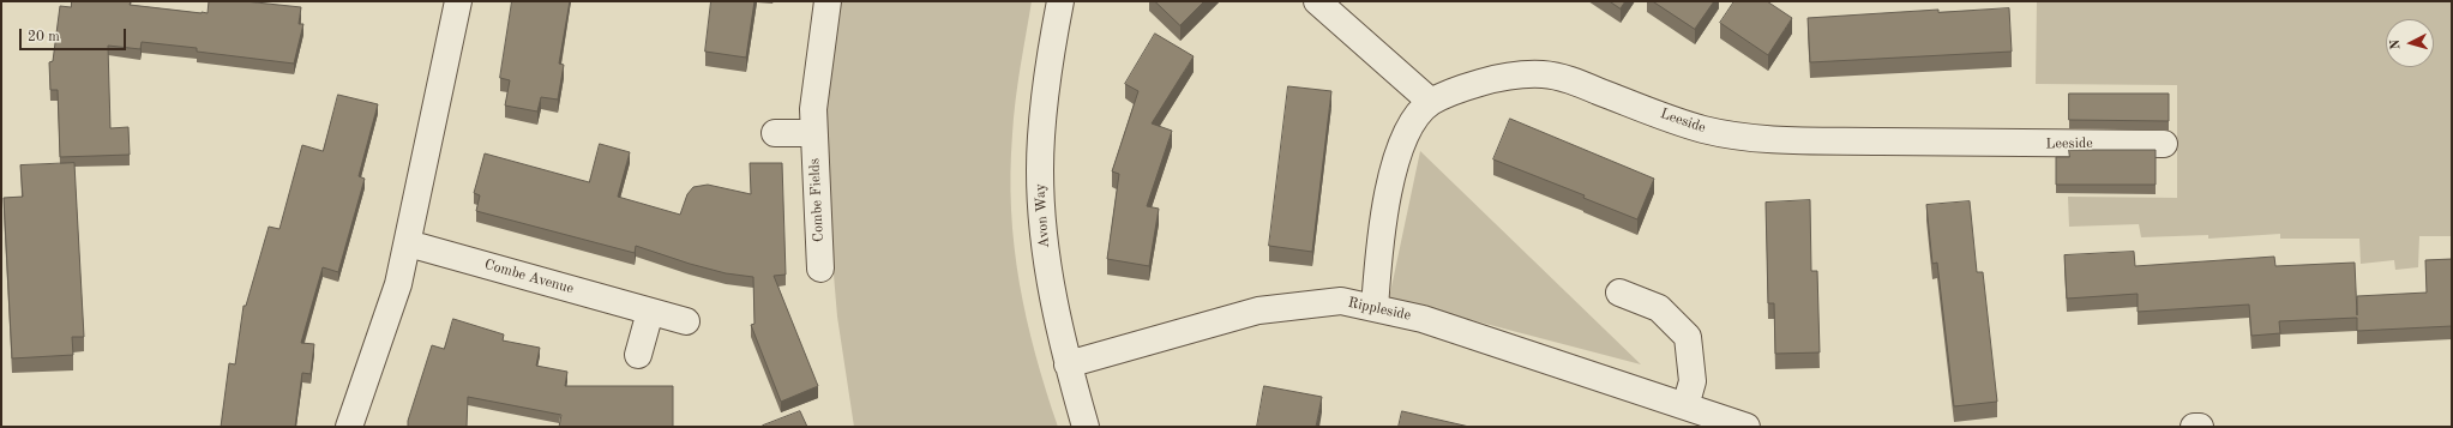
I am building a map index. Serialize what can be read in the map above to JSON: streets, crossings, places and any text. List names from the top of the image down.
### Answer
{
  "streets": {
    "street": [
      "Leeside",
      "Combe Fields",
      "Avon Way",
      "Combe Avenue",
      "Rippleside"
    ]
  },
  "crossings": [
    ["Leeside", "Rippleside"],
    ["Avon Way", "Rippleside"]
  ],
  "scale_bar": "20 m",
  "north": "left"
}
